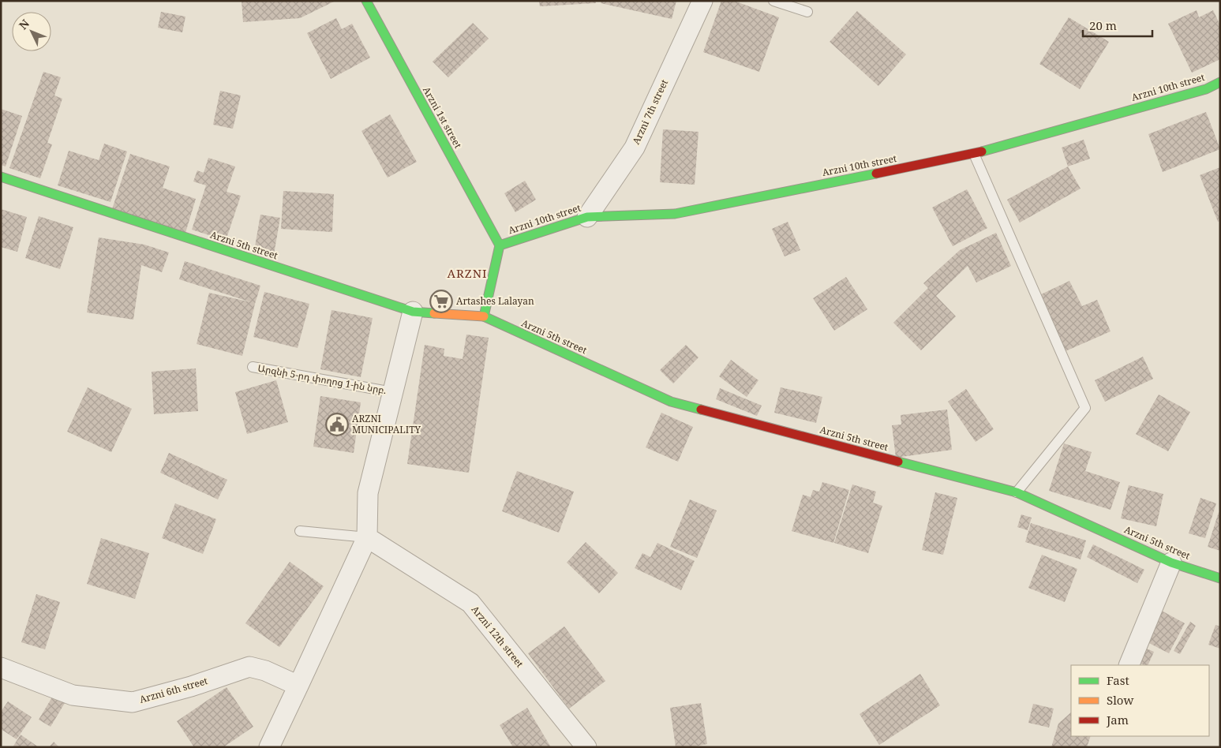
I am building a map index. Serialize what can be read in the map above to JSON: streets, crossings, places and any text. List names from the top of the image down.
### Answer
{
  "streets": {
    "street": [
      "Arzni 10th street",
      "Arzni 7th street",
      "Arzni 1st street",
      "Arzni 5th street",
      "Arzni 12th street",
      "Arzni 6th street"
    ],
    "lane": ["Արզնի 5-րդ փողոց 1-ին նրբ."]
  },
  "crossings": [
    ["Arzni 10th street", "Arzni 7th street"],
    ["Arzni 10th street", "Arzni 1st street"]
  ],
  "districts": ["ARZNI"],
  "places": {
    "supermarket": ["Artashes Lalayan"],
    "public building": ["ARZNI MUNICIPALITY"]
  },
  "legend": ["Fast", "Slow", "Jam"],
  "scale_bar": "20 m",
  "north": "top left"
}
